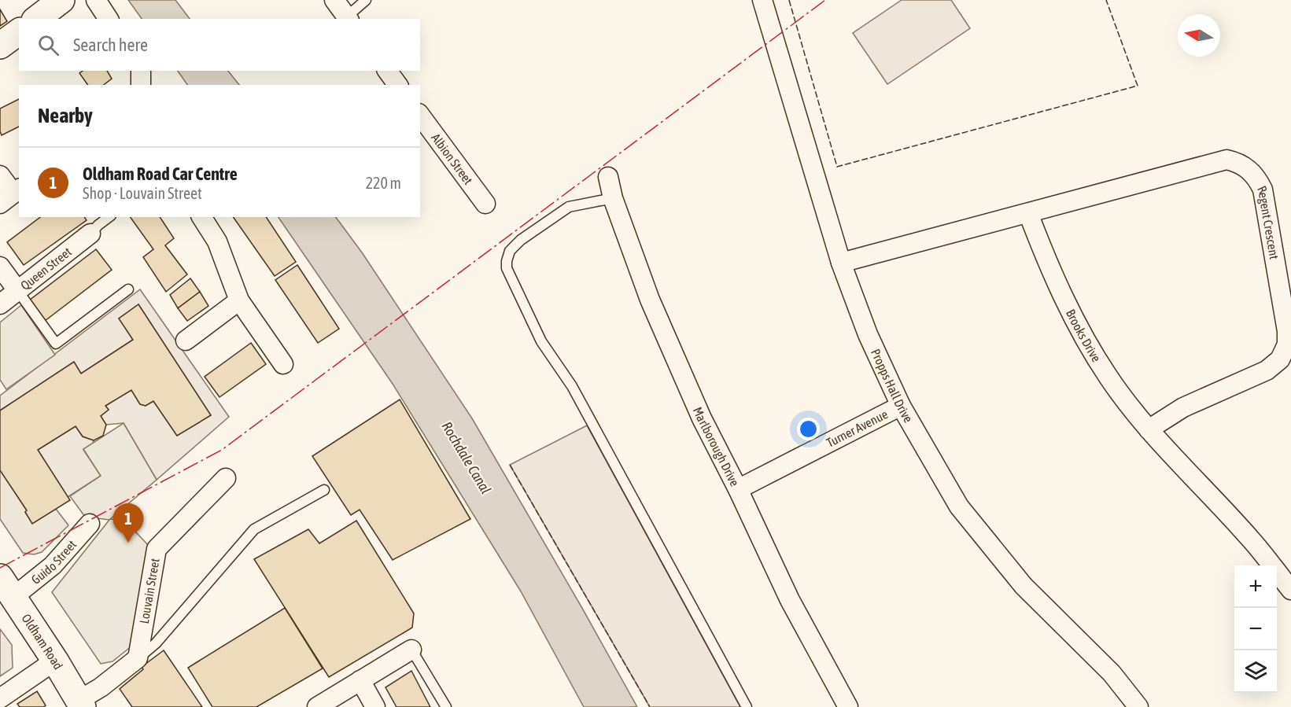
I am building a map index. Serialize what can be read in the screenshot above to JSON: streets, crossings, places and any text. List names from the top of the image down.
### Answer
{
  "streets": {
    "main road": ["Oldham Road"],
    "street": [
      "Albion Street",
      "Regent Crescent",
      "Queen Street",
      "Brooks Drive",
      "Propps Hall Drive",
      "Turner Avenue",
      "Marlborough Drive",
      "Guido Street",
      "Louvain Street"
    ]
  },
  "crossings": [
    ["Regent Crescent", "Brooks Drive"],
    ["Propps Hall Drive", "Turner Avenue"],
    ["Turner Avenue", "Marlborough Drive"],
    ["Guido Street", "Oldham Road"]
  ],
  "water": ["Rochdale Canal"],
  "north": "left",
  "page": {
    "search": "Search here",
    "heading": "Nearby",
    "list": [
      {
        "mark": "1",
        "name": "Oldham Road Car Centre",
        "note": "Shop · Louvain Street",
        "value": "220 m"
      }
    ],
    "pins": "1",
    "map_buttons": ["+", "−"]
  }
}
